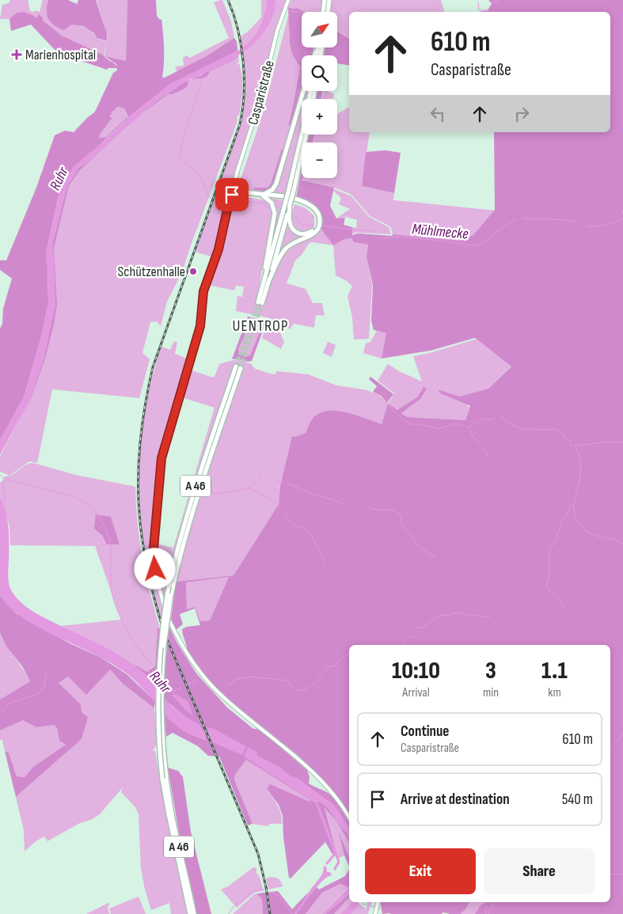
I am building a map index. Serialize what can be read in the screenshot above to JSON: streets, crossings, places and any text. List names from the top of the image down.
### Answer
{
  "streets": {
    "highway": ["A 46"],
    "main road": ["Casparistraße"]
  },
  "districts": ["UENTROP"],
  "water": ["Ruhr", "Mühlmecke"],
  "places": {
    "health": ["Marienhospital"],
    "other": ["Schützenhalle"]
  },
  "north": "top right",
  "page": {
    "map_buttons": ["+", "−"],
    "turn": ["610 m", "Casparistraße"],
    "eta": [
      "10:10",
      "Arrival",
      "3",
      "min",
      "1.1",
      "km"
    ],
    "list": [
      {
        "name": "Continue",
        "note": "Casparistraße",
        "value": "610 m"
      },
      {
        "name": "Arrive at destination",
        "value": "540 m"
      }
    ],
    "buttons": ["Exit", "Share"]
  }
}
